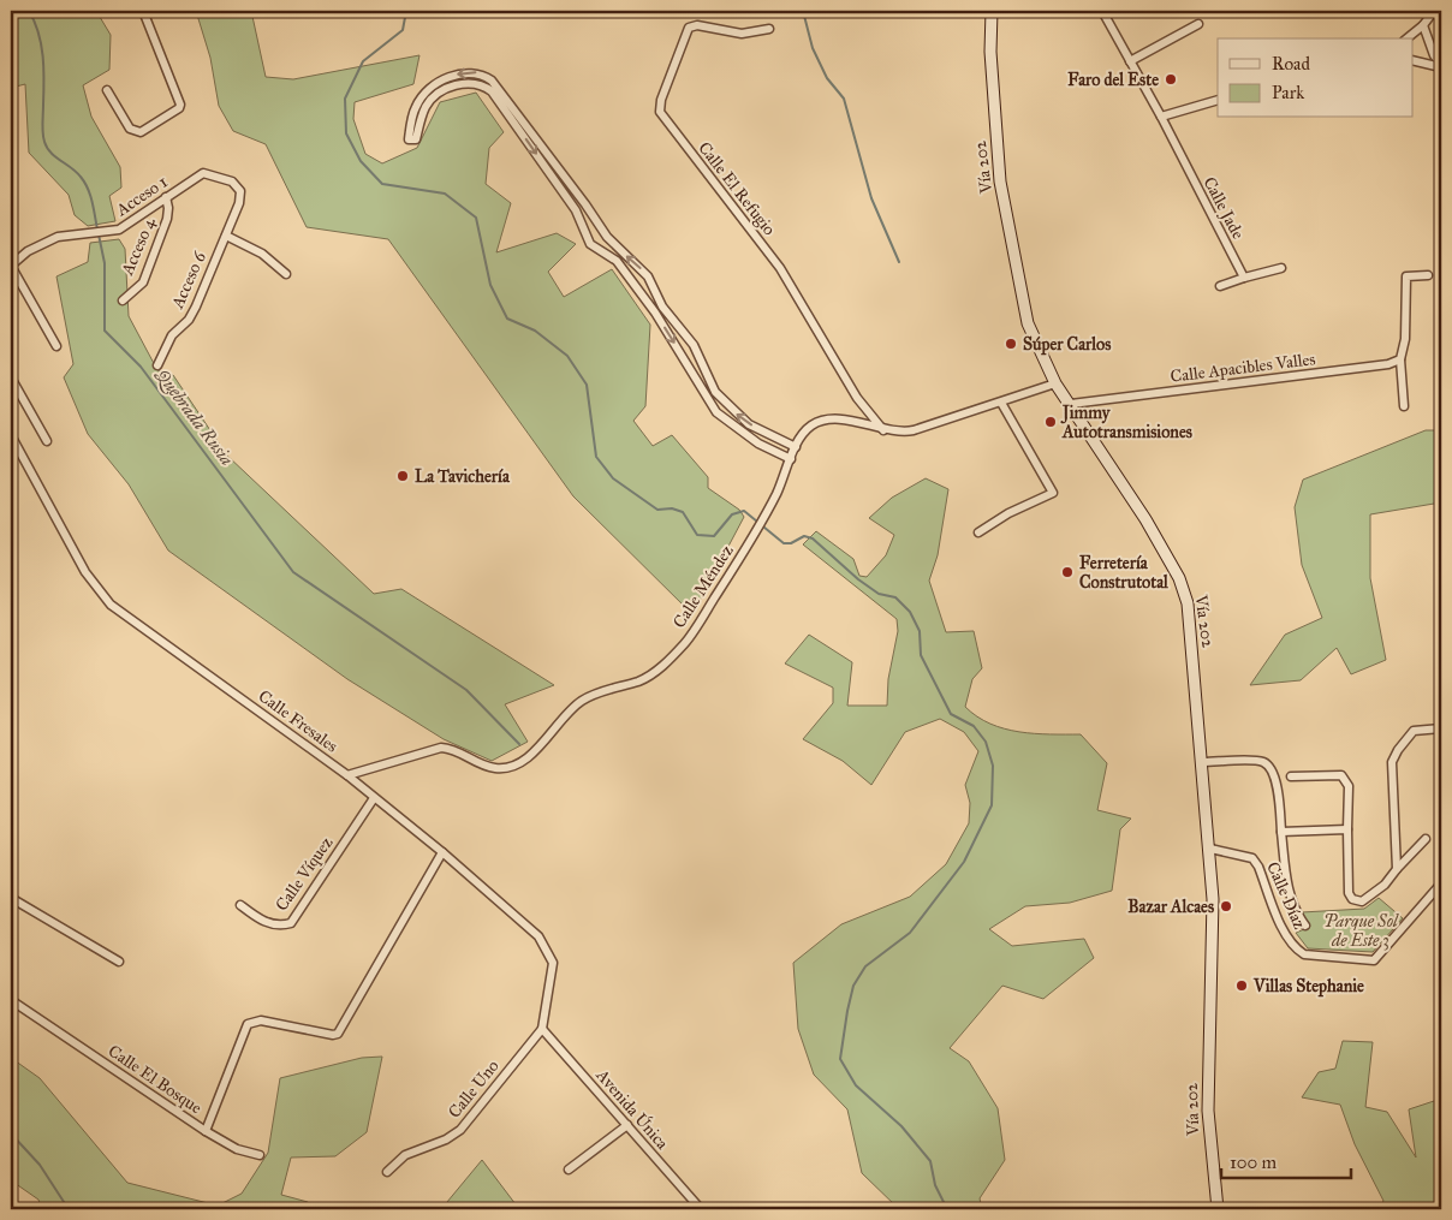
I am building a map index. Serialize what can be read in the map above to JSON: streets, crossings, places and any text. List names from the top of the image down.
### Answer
{
  "streets": {
    "main road": ["Vía 202"],
    "street": [
      "Calle El Refugio",
      "Acceso 1",
      "Calle Jade",
      "Acceso 4",
      "Acceso 6",
      "Calle Apacibles Valles",
      "Calle Méndez",
      "Calle Fresales",
      "Calle Víquez",
      "Calle Díaz",
      "Calle El Bosque",
      "Calle Uno",
      "Avenida Única"
    ]
  },
  "crossings": [
    ["Vía 202", "Calle Apacibles Valles"],
    ["Vía 202", "Calle Méndez"],
    ["Vía 202", "Calle Díaz"],
    ["Calle El Refugio", "Calle Méndez"],
    ["Acceso 1", "Acceso 4"],
    ["Acceso 1", "Acceso 6"],
    ["Calle Méndez", "Calle Fresales"],
    ["Calle Fresales", "Calle Víquez"],
    ["Calle Fresales", "Calle El Bosque"],
    ["Calle Fresales", "Calle Uno"],
    ["Calle Fresales", "Avenida Única"],
    ["Calle Uno", "Avenida Única"]
  ],
  "water": ["Quebrada Rusia"],
  "parks": ["Parque Sol de Este 3"],
  "places": [
    "Faro del Este",
    "Súper Carlos",
    "Jimmy Autotransmisiones",
    "La Tavichería",
    "Ferretería Construtotal",
    "Bazar Alcaes",
    "Villas Stephanie"
  ],
  "legend": ["Road", "Park"],
  "scale_bar": "100 m"
}
